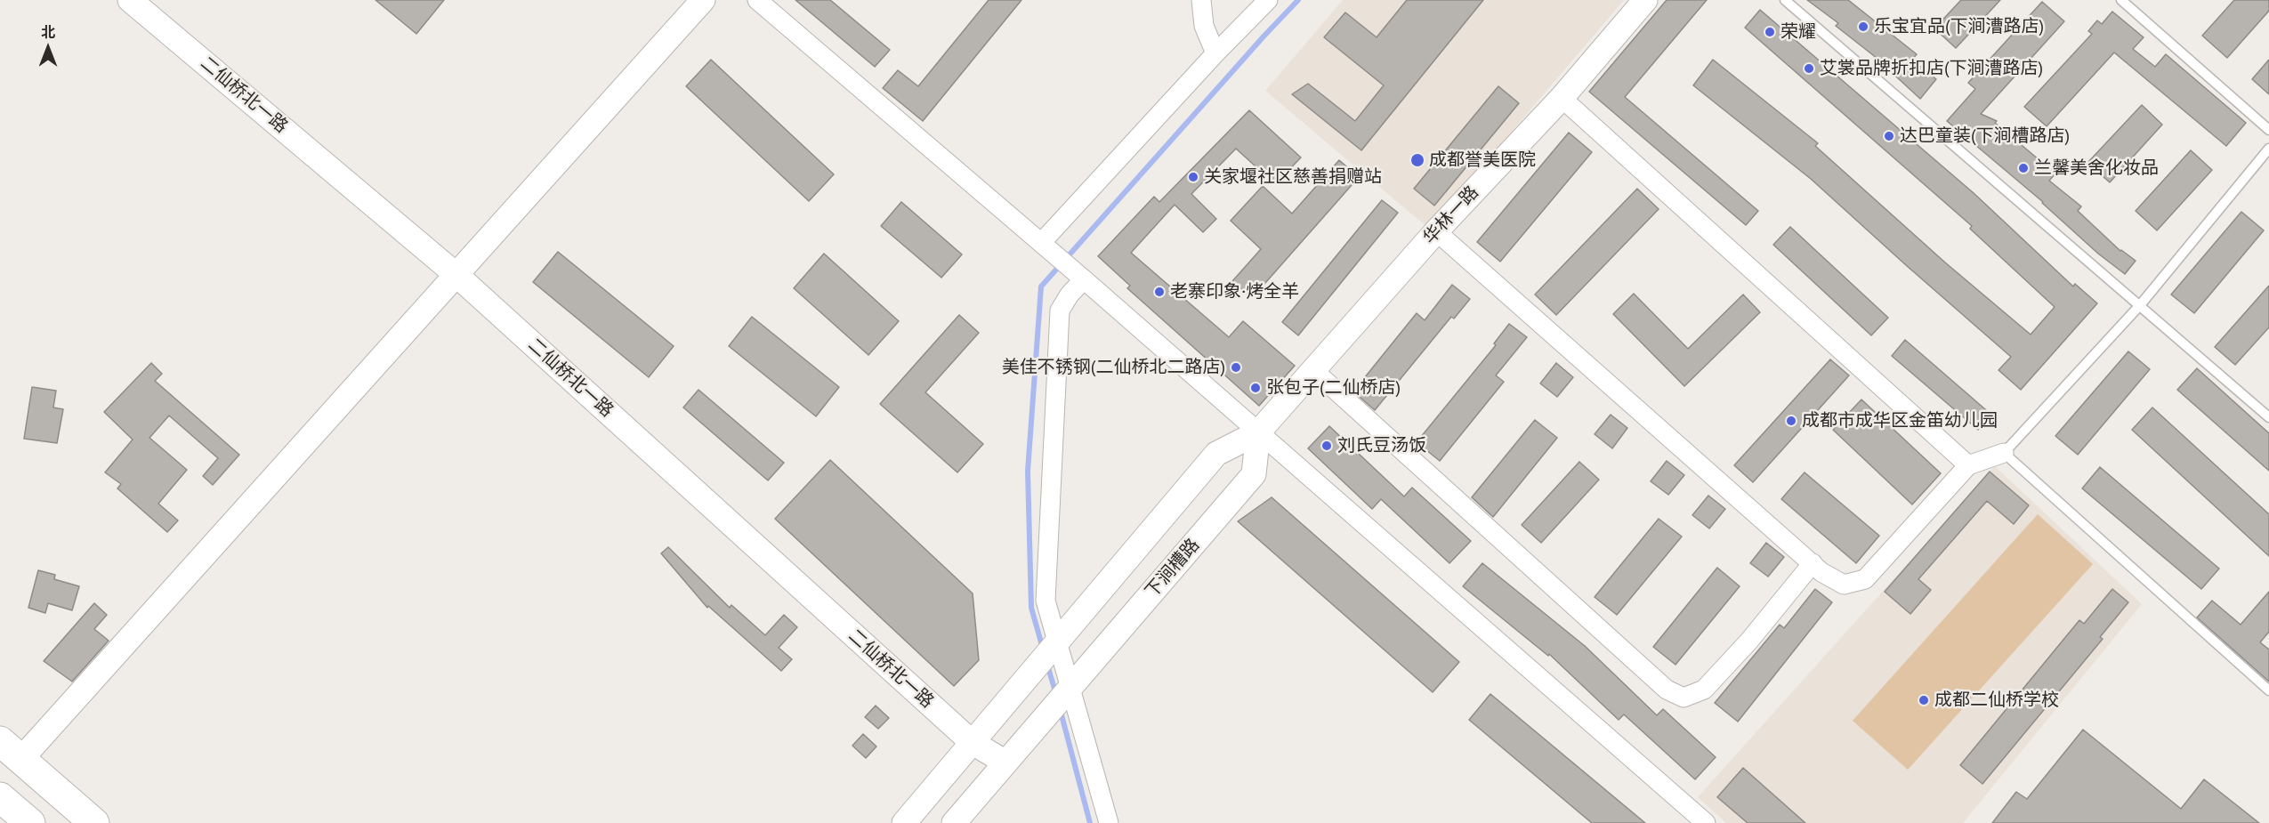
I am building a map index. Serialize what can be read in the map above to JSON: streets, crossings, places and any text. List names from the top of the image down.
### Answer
{
  "streets": {
    "street": ["二仙桥北一路", "华林一路", "下涧槽路"]
  },
  "crossings": [
    ["二仙桥北一路", "下涧槽路"],
    ["华林一路", "下涧槽路"]
  ],
  "places": [
    "乐宝宜品(下涧漕路店)",
    "荣耀",
    "艾裳品牌折扣店(下涧漕路店)",
    "达巴童装(下涧槽路店)",
    "成都誉美医院",
    "兰馨美舍化妆品",
    "关家堰社区慈善捐赠站",
    "老寨印象·烤全羊",
    "美佳不锈钢(二仙桥北二路店)",
    "张包子(二仙桥店)",
    "成都市成华区金笛幼儿园",
    "刘氏豆汤饭",
    "成都二仙桥学校"
  ],
  "north": "top"
}
